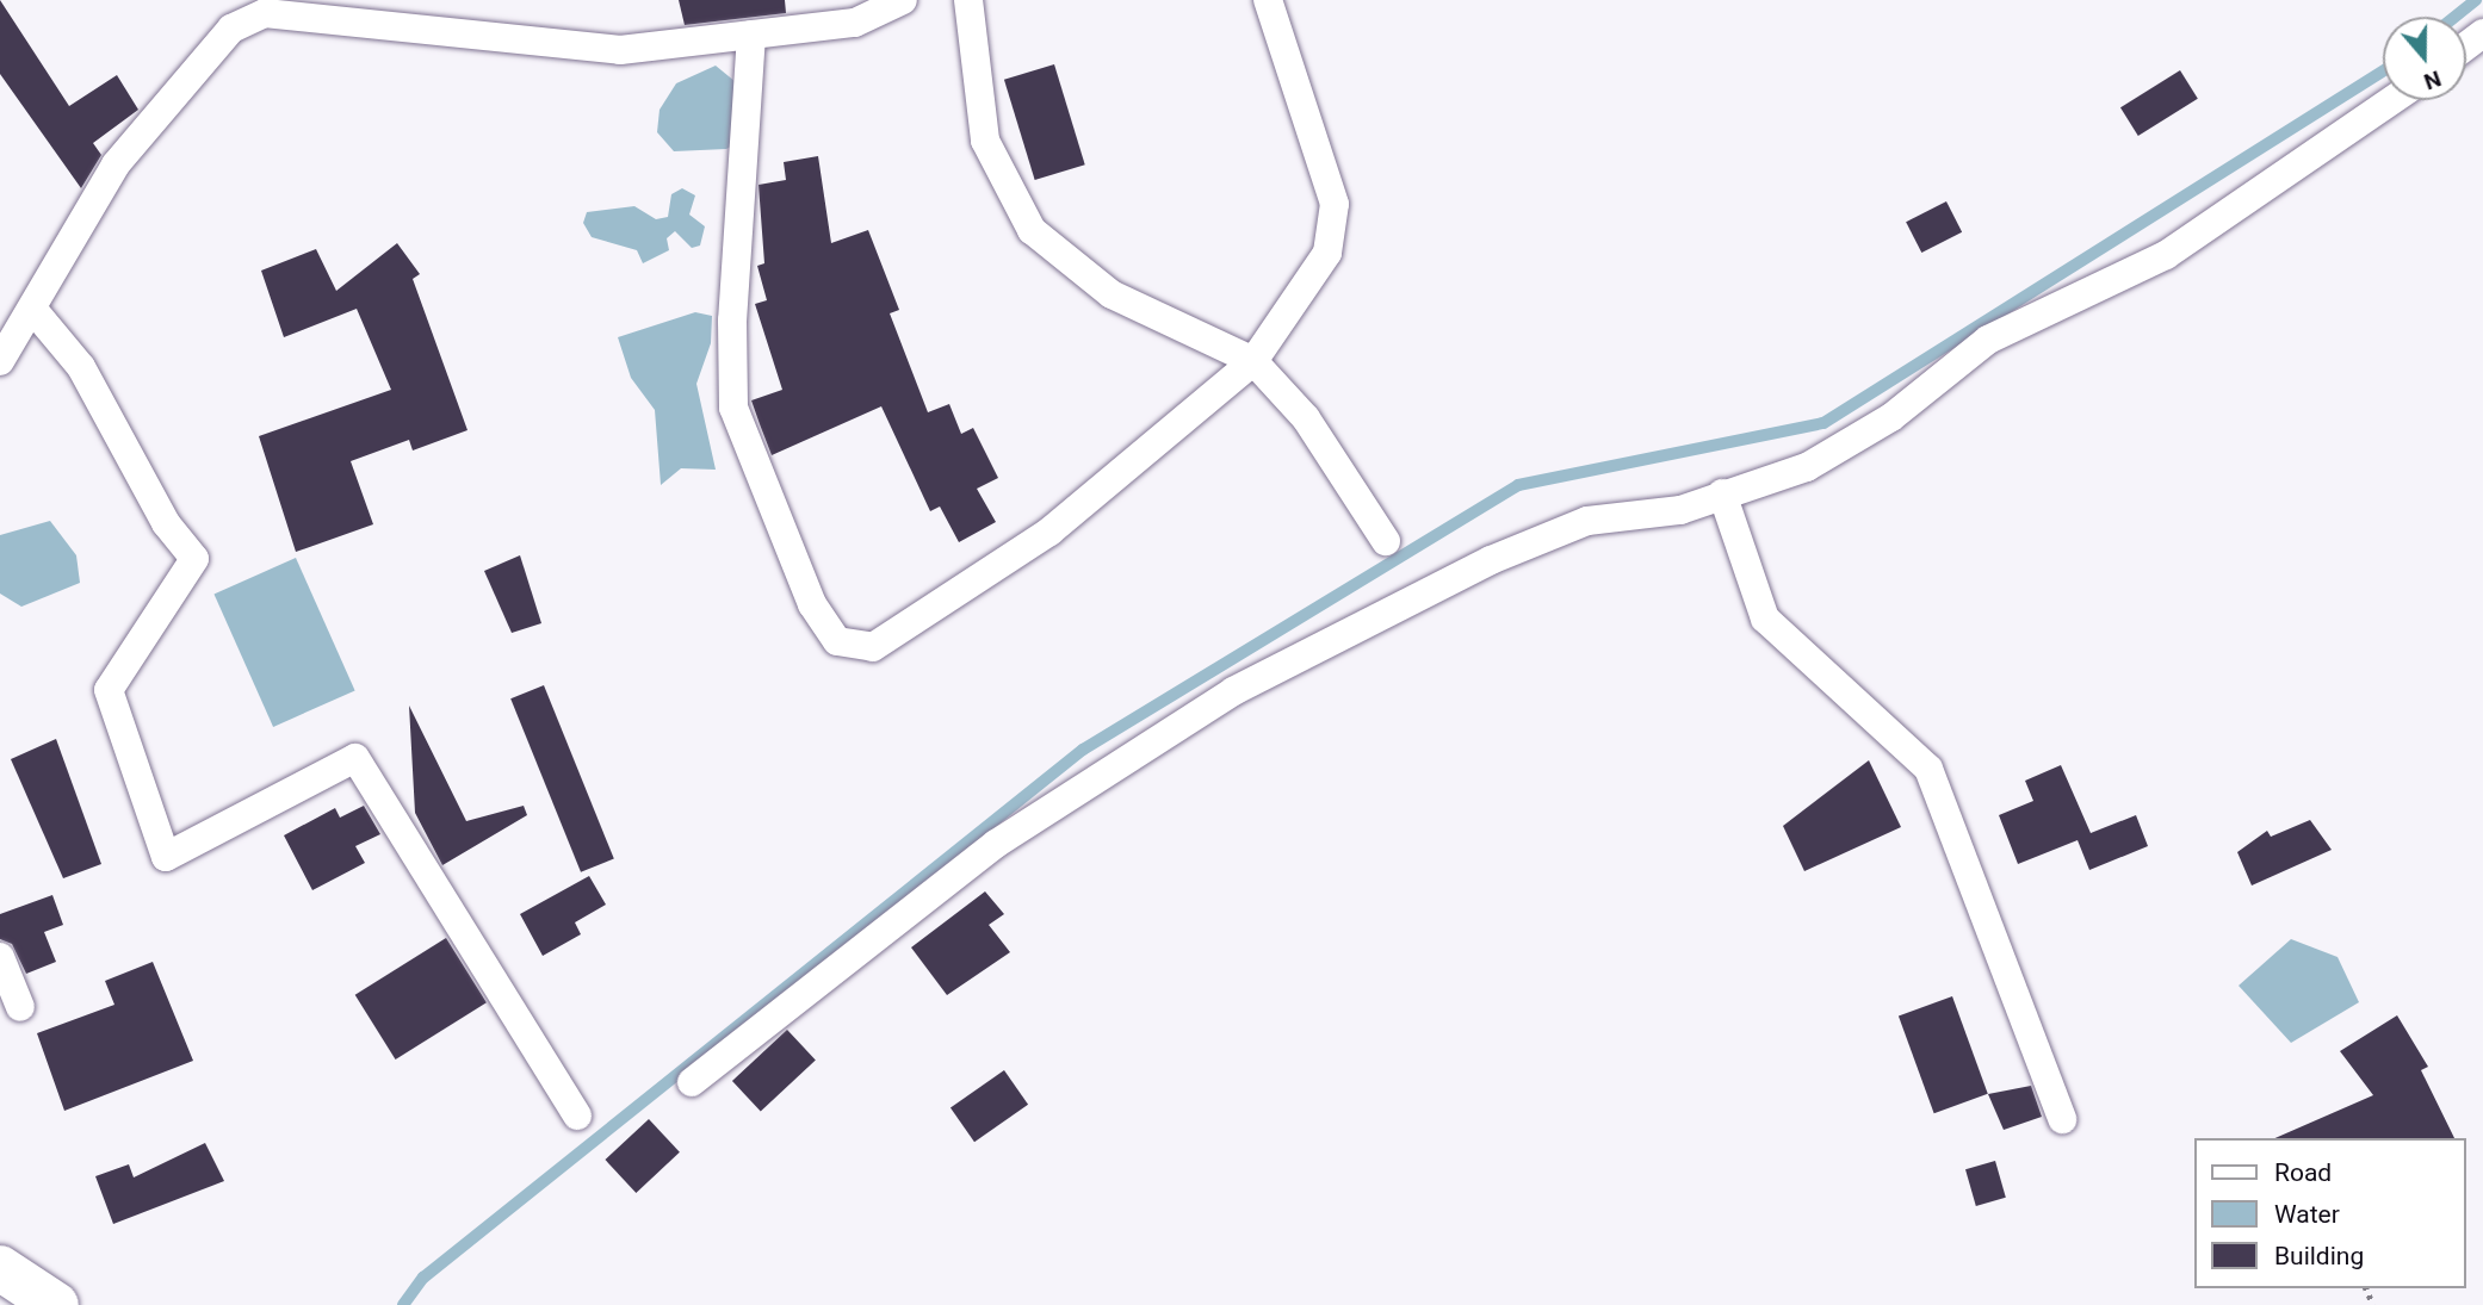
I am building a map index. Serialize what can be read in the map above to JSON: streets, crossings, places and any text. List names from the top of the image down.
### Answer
{
  "legend": ["Road", "Water", "Building"],
  "north": "bottom"
}
